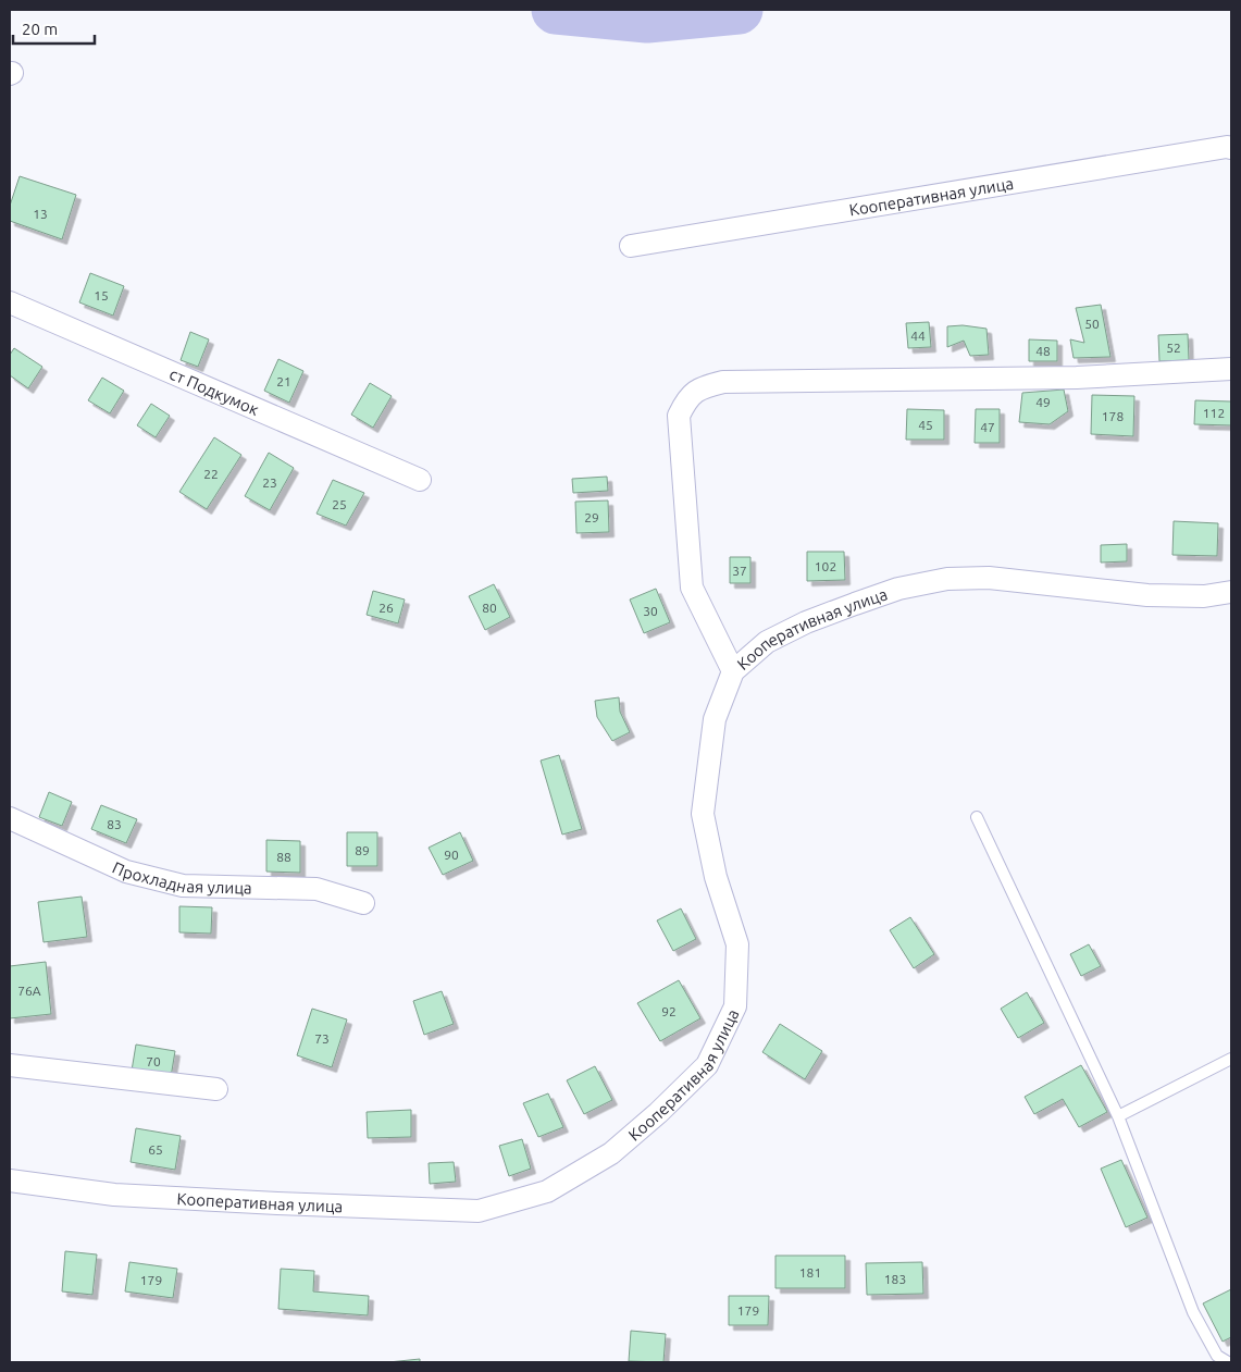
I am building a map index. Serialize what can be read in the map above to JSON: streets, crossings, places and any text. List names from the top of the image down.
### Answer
{
  "streets": {
    "street": ["Кооперативная улица", "ст Подкумок", "Прохладная улица"]
  },
  "house_numbers": [
    "13",
    "15",
    "50",
    "44",
    "52",
    "48",
    "21",
    "49",
    "112",
    "178",
    "45",
    "47",
    "22",
    "23",
    "25",
    "29",
    "102",
    "37",
    "26",
    "80",
    "30",
    "83",
    "89",
    "90",
    "88",
    "76А",
    "92",
    "73",
    "70",
    "65",
    "181",
    "183",
    "179",
    "179"
  ],
  "scale_bar": "20 m"
}
